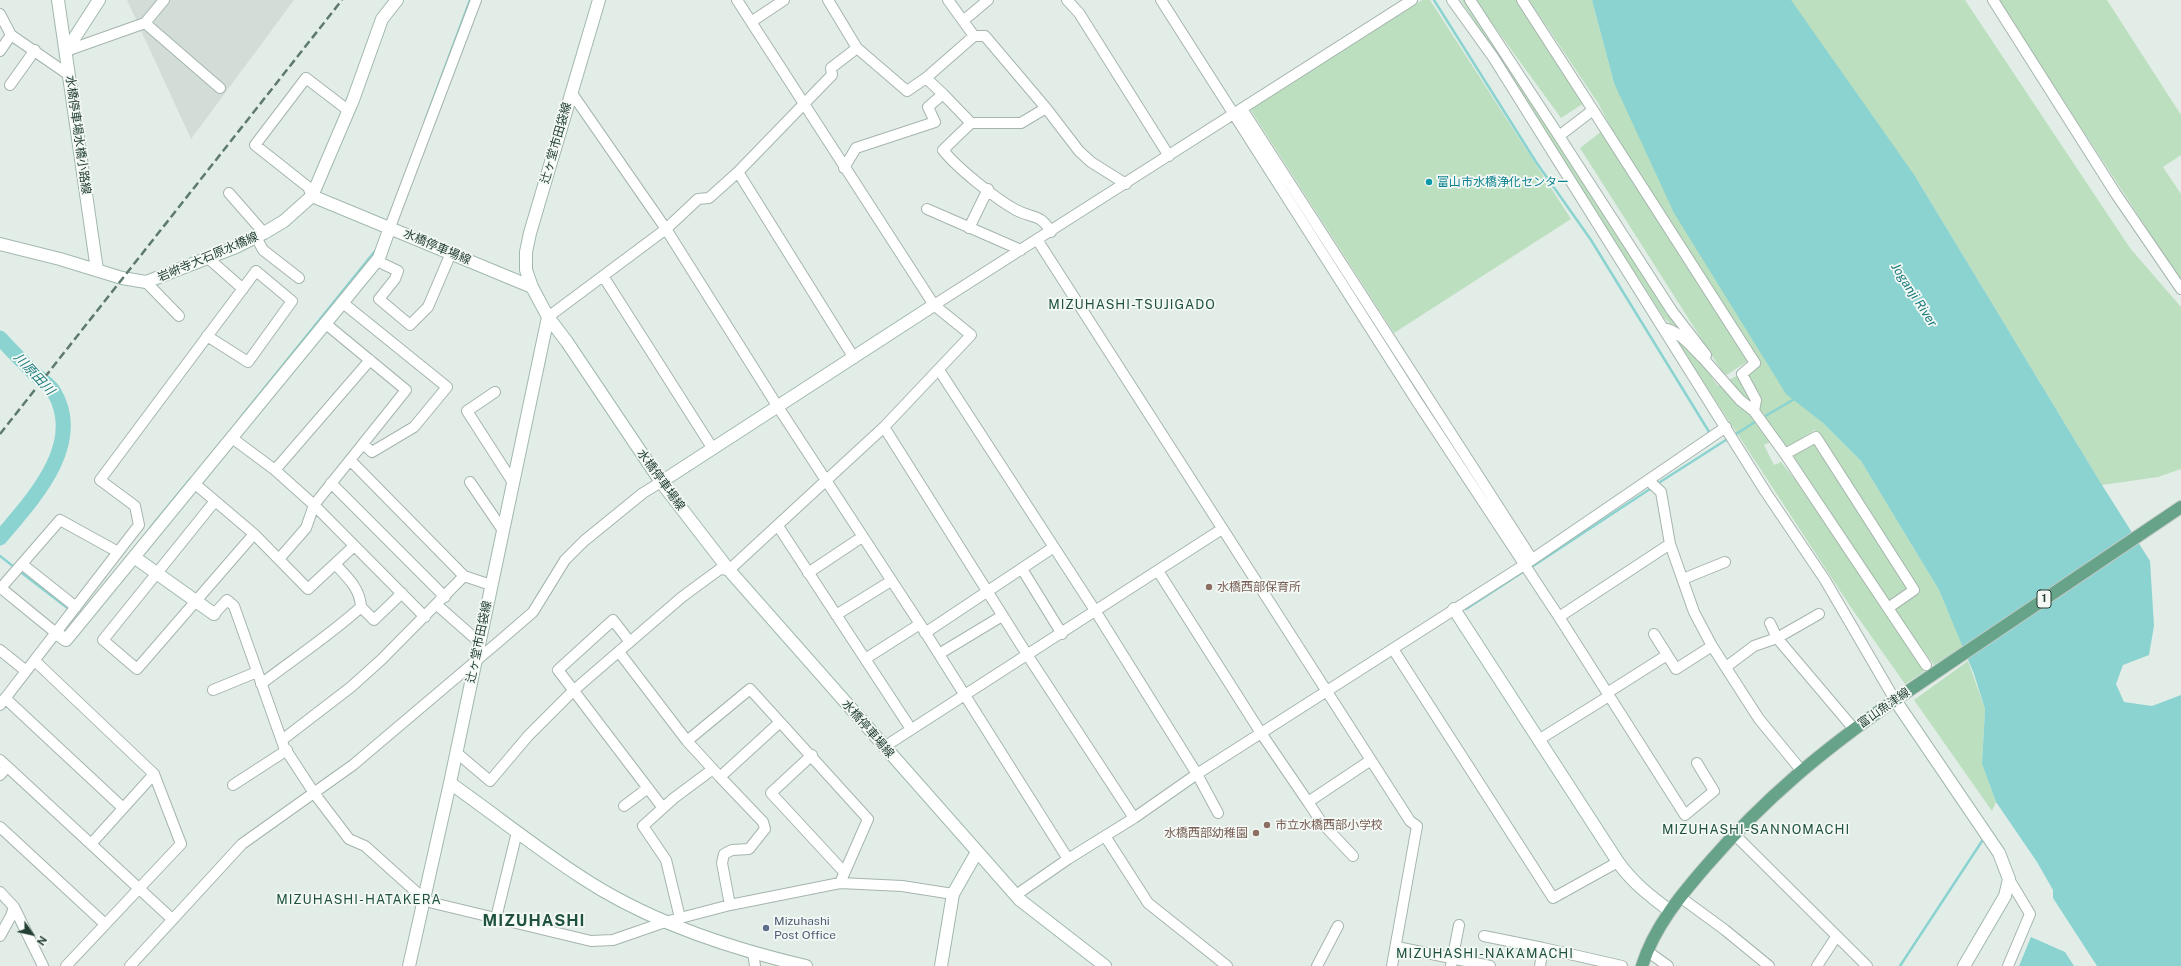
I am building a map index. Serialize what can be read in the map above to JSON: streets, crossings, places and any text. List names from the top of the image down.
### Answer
{
  "streets": {
    "main road": [
      "水橋停車場水橋小路線",
      "辻ヶ堂市田袋線",
      "水橋停車場線",
      "岩峅寺大石原水橋線",
      "1",
      "富山魚津線"
    ]
  },
  "crossings": [
    ["水橋停車場水橋小路線", "岩峅寺大石原水橋線"],
    ["辻ヶ堂市田袋線", "水橋停車場線"],
    ["水橋停車場線", "岩峅寺大石原水橋線"]
  ],
  "districts": [
    "MIZUHASHI-TSUJIGADO",
    "MIZUHASHI-SANNOMACHI",
    "MIZUHASHI-HATAKERA",
    "MIZUHASHI",
    "MIZUHASHI-NAKAMACHI"
  ],
  "water": ["Joganji River", "川原田川"],
  "places": [
    "富山市水橋浄化センター",
    "水橋西部保育所",
    "市立水橋西部小学校",
    "水橋西部幼稚園",
    "Mizuhashi Post Office"
  ],
  "north": "bottom right"
}
